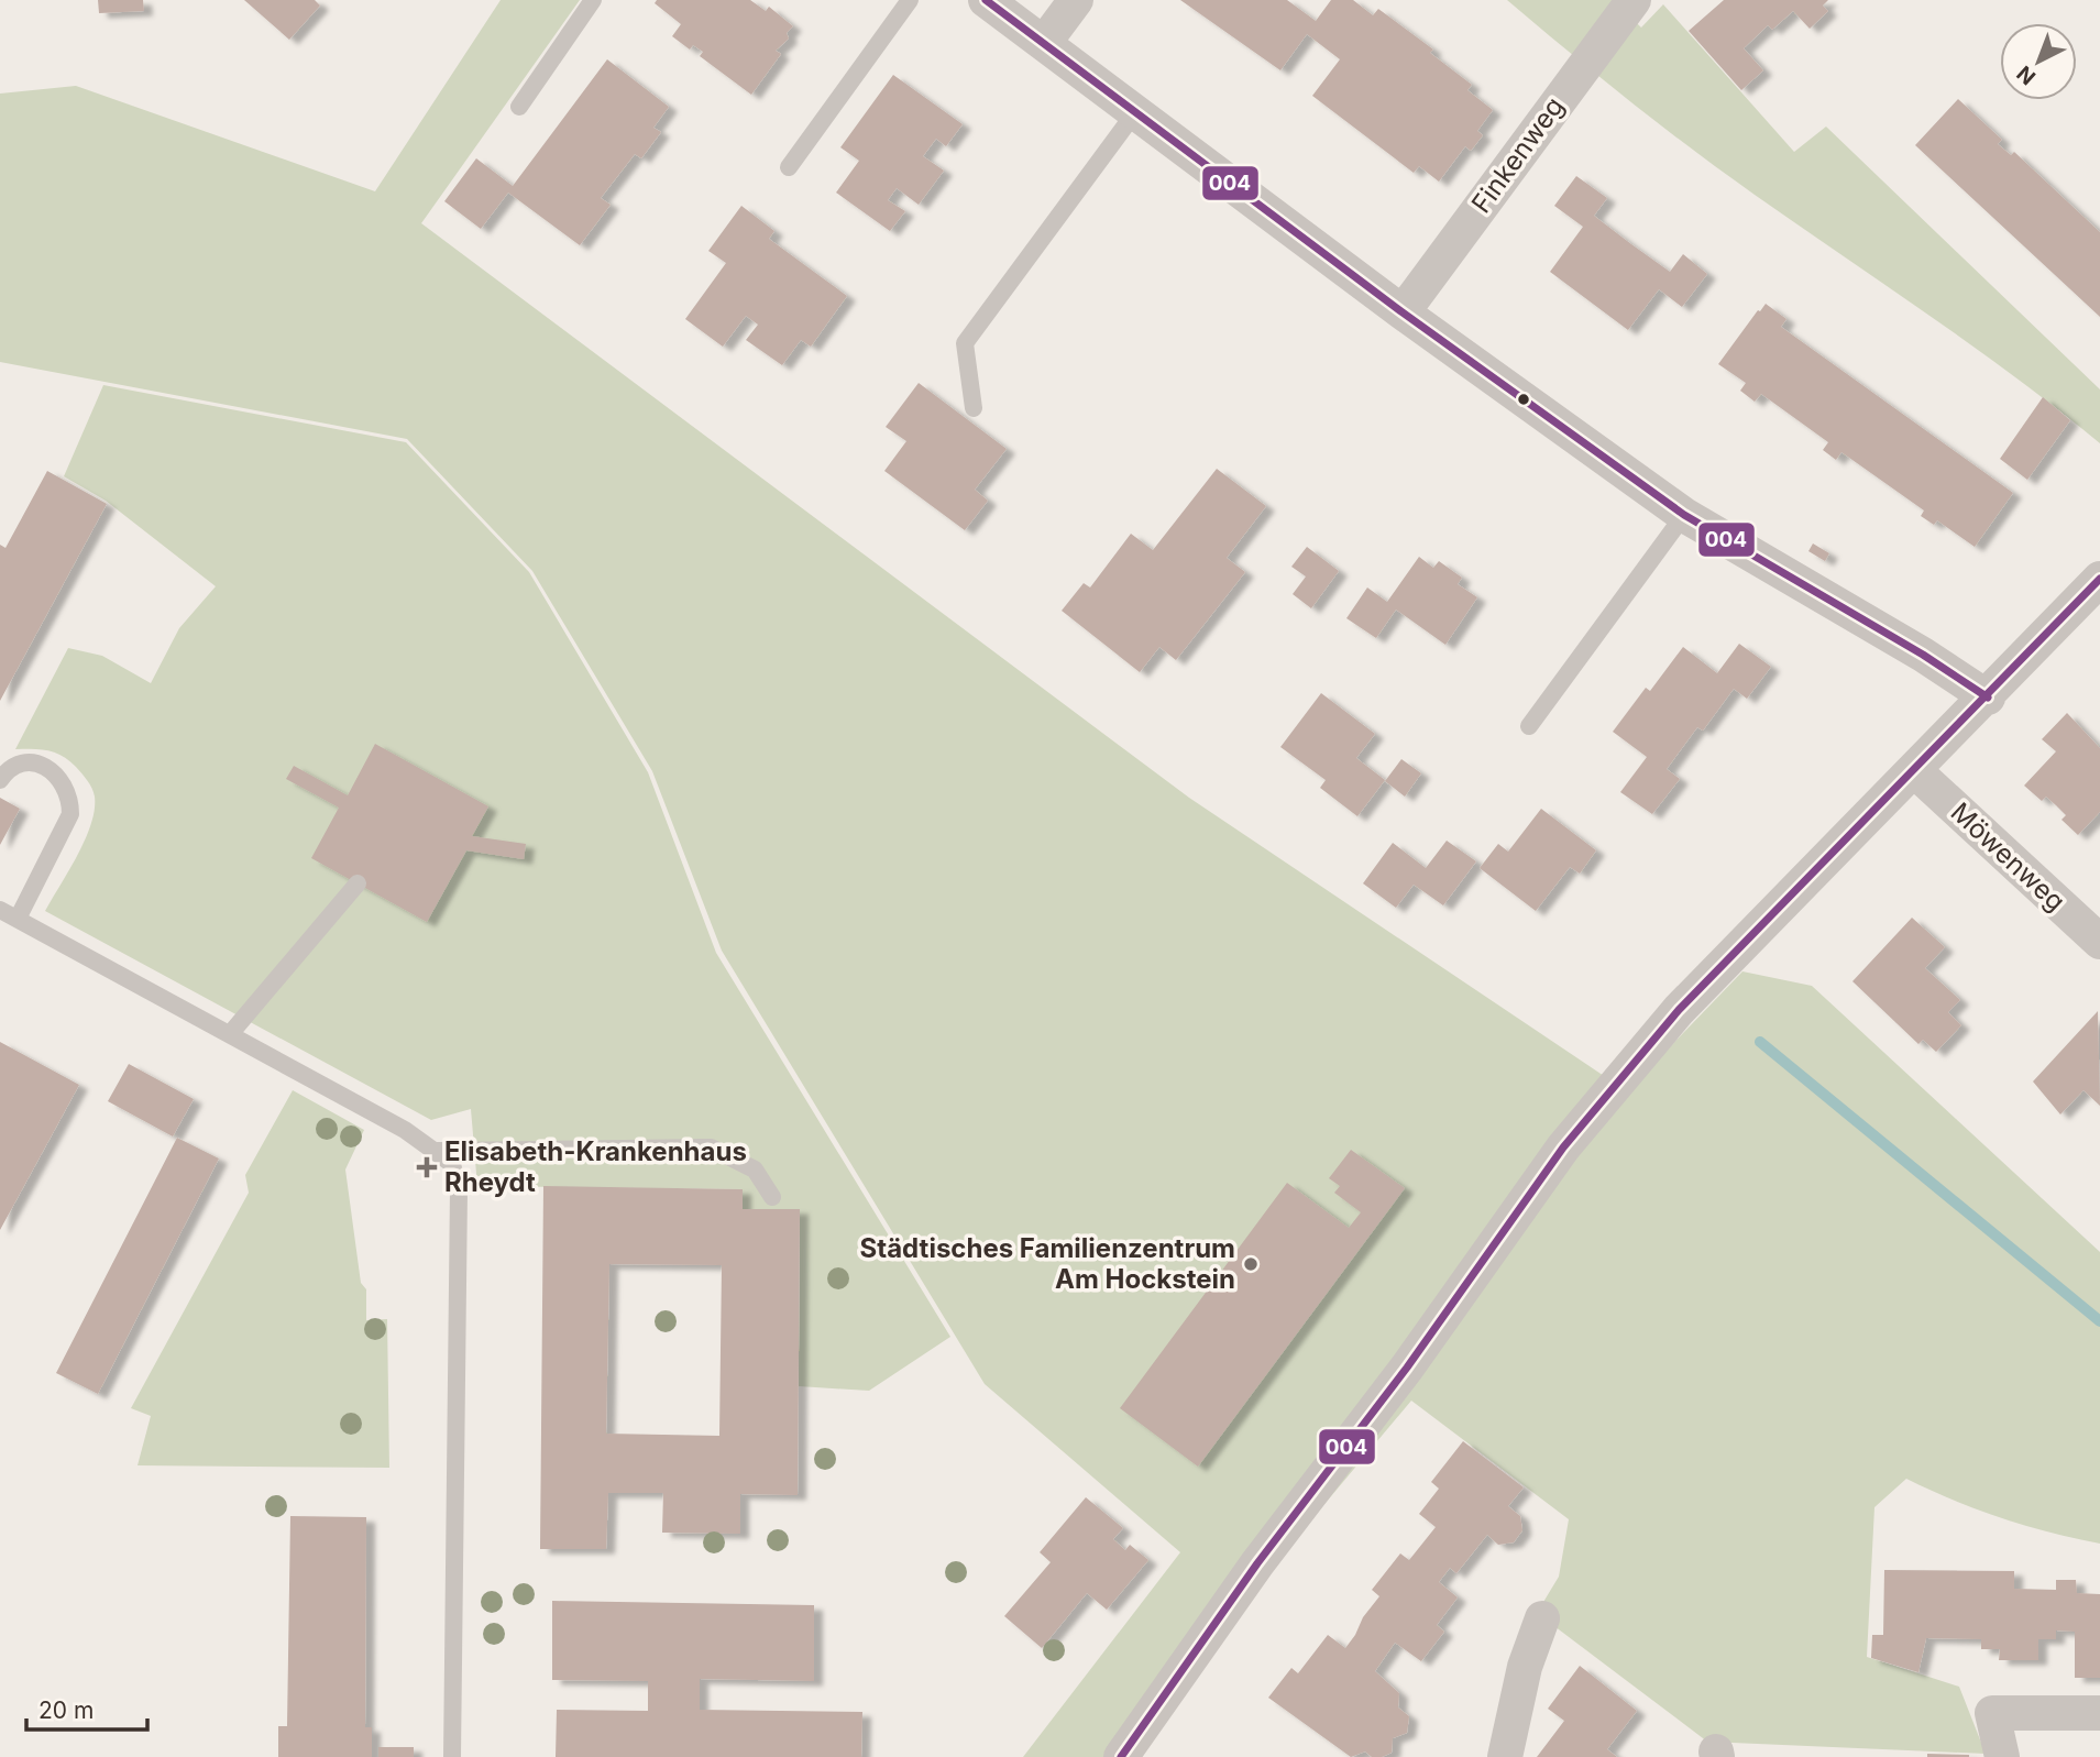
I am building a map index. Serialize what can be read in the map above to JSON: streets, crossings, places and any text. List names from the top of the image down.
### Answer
{
  "streets": {
    "street": ["Finkenweg", "Möwenweg"]
  },
  "places": {
    "health": ["Elisabeth-Krankenhaus Rheydt"],
    "other": ["Städtisches Familienzentrum Am Hockstein"]
  },
  "lines": ["transit line 004"],
  "scale_bar": "20 m",
  "north": "bottom left"
}
